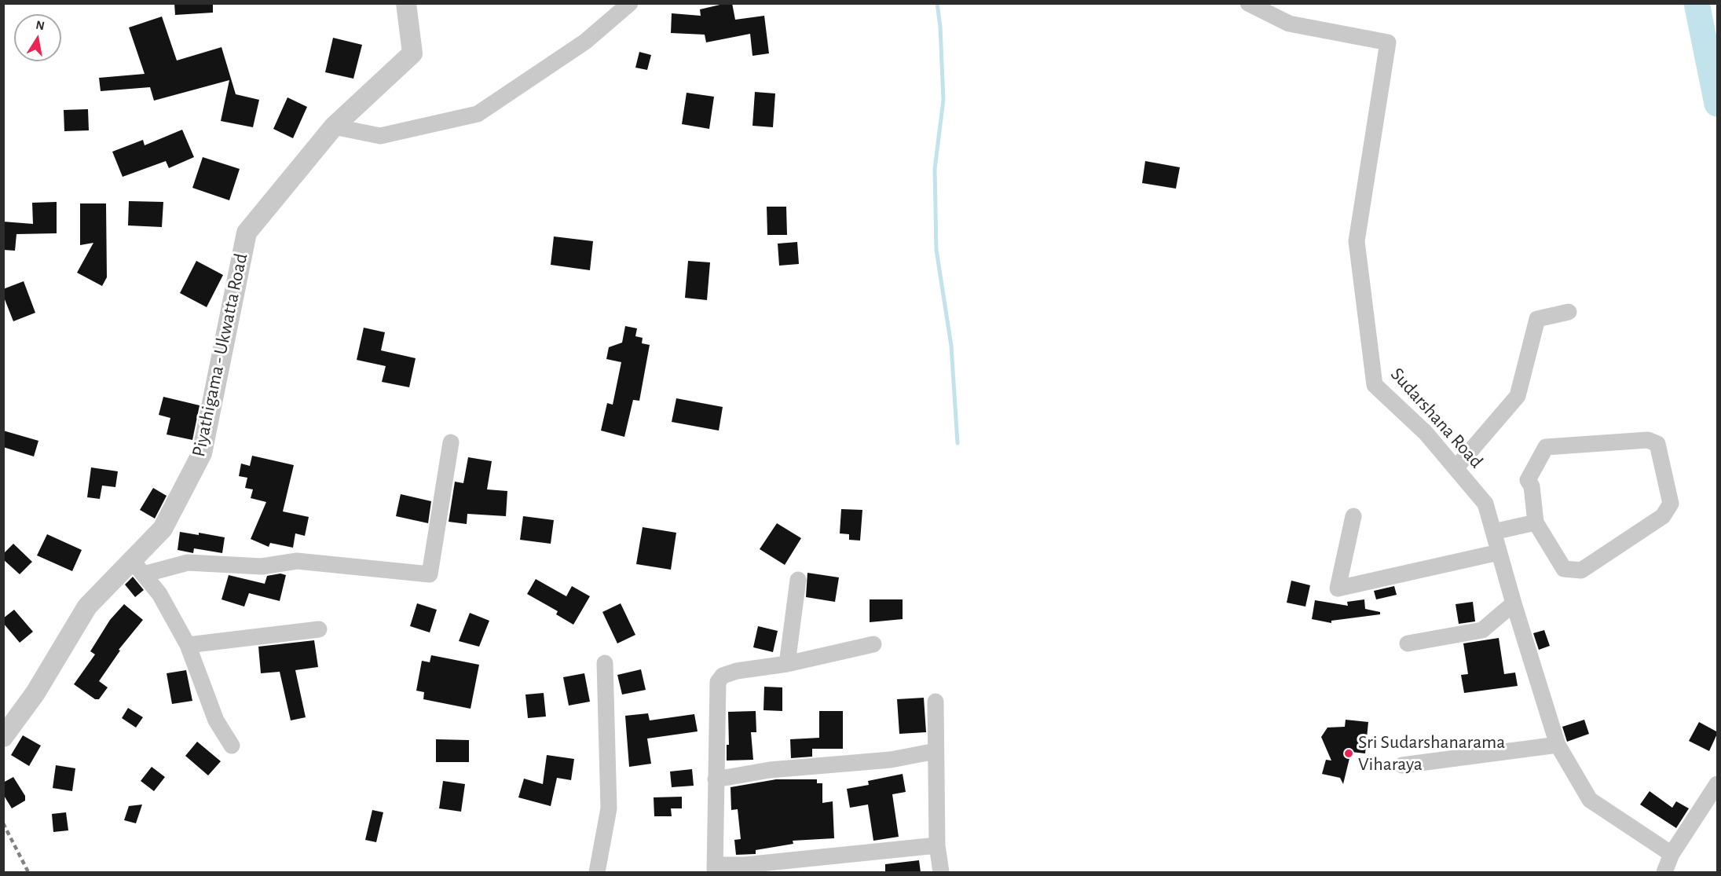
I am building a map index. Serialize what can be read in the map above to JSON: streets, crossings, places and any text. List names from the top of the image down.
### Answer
{
  "streets": {
    "street": ["Piyathigama - Ukwatta Road", "Sudarshana Road"]
  },
  "places": ["Sri Sudarshanarama Viharaya"],
  "north": "top"
}
